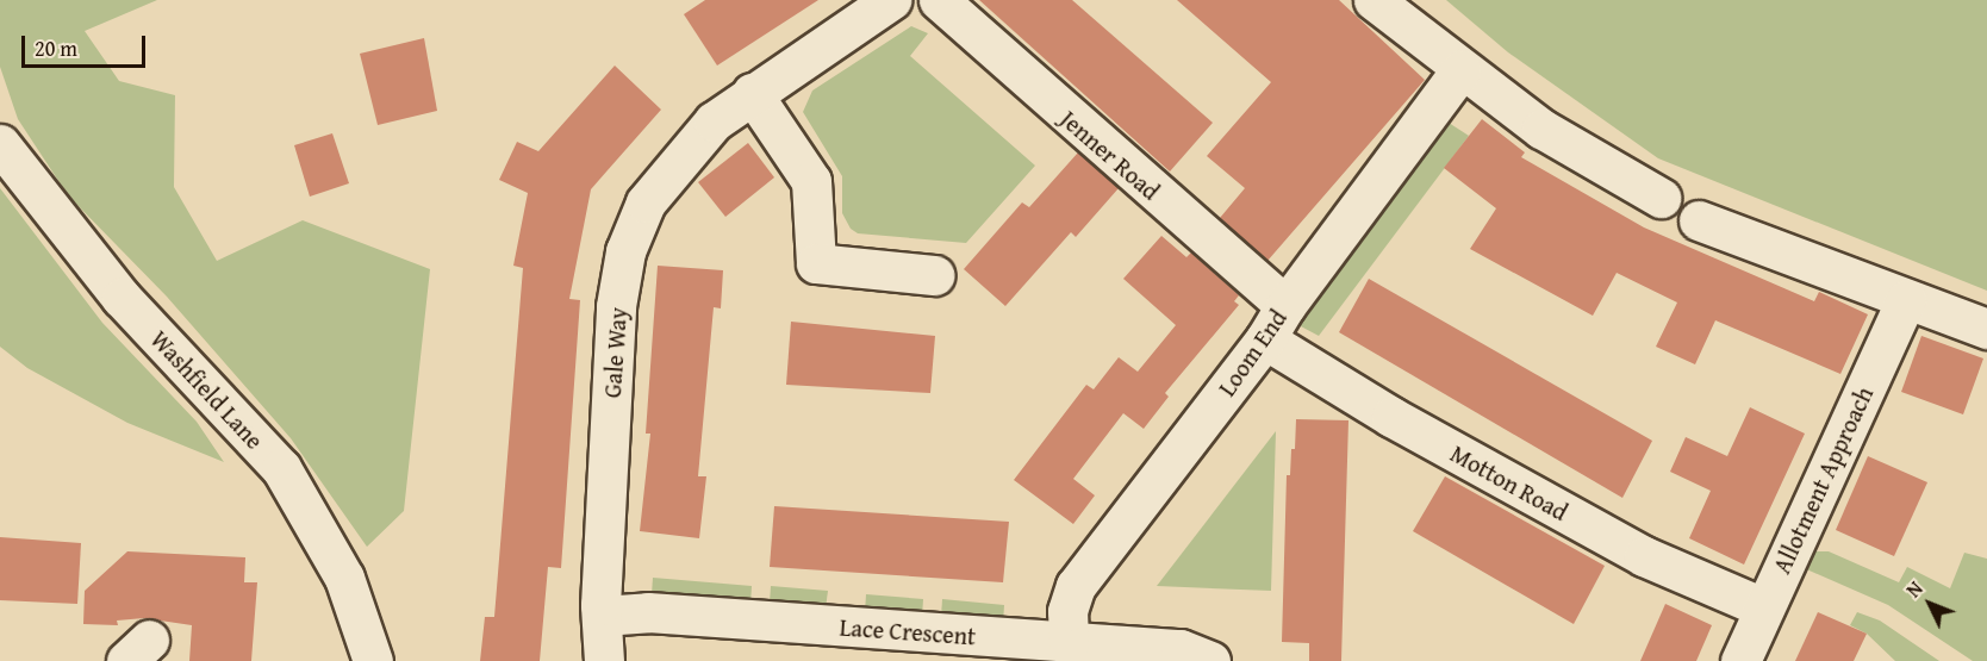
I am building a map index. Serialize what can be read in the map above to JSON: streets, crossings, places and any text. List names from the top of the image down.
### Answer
{
  "streets": {
    "street": [
      "Jenner Road",
      "Gale Way",
      "Loom End",
      "Washfield Lane",
      "Allotment Approach",
      "Motton Road",
      "Lace Crescent"
    ]
  },
  "crossings": [
    ["Jenner Road", "Loom End"],
    ["Gale Way", "Lace Crescent"],
    ["Loom End", "Motton Road"],
    ["Loom End", "Lace Crescent"],
    ["Allotment Approach", "Motton Road"]
  ],
  "scale_bar": "20 m",
  "north": "top left"
}
